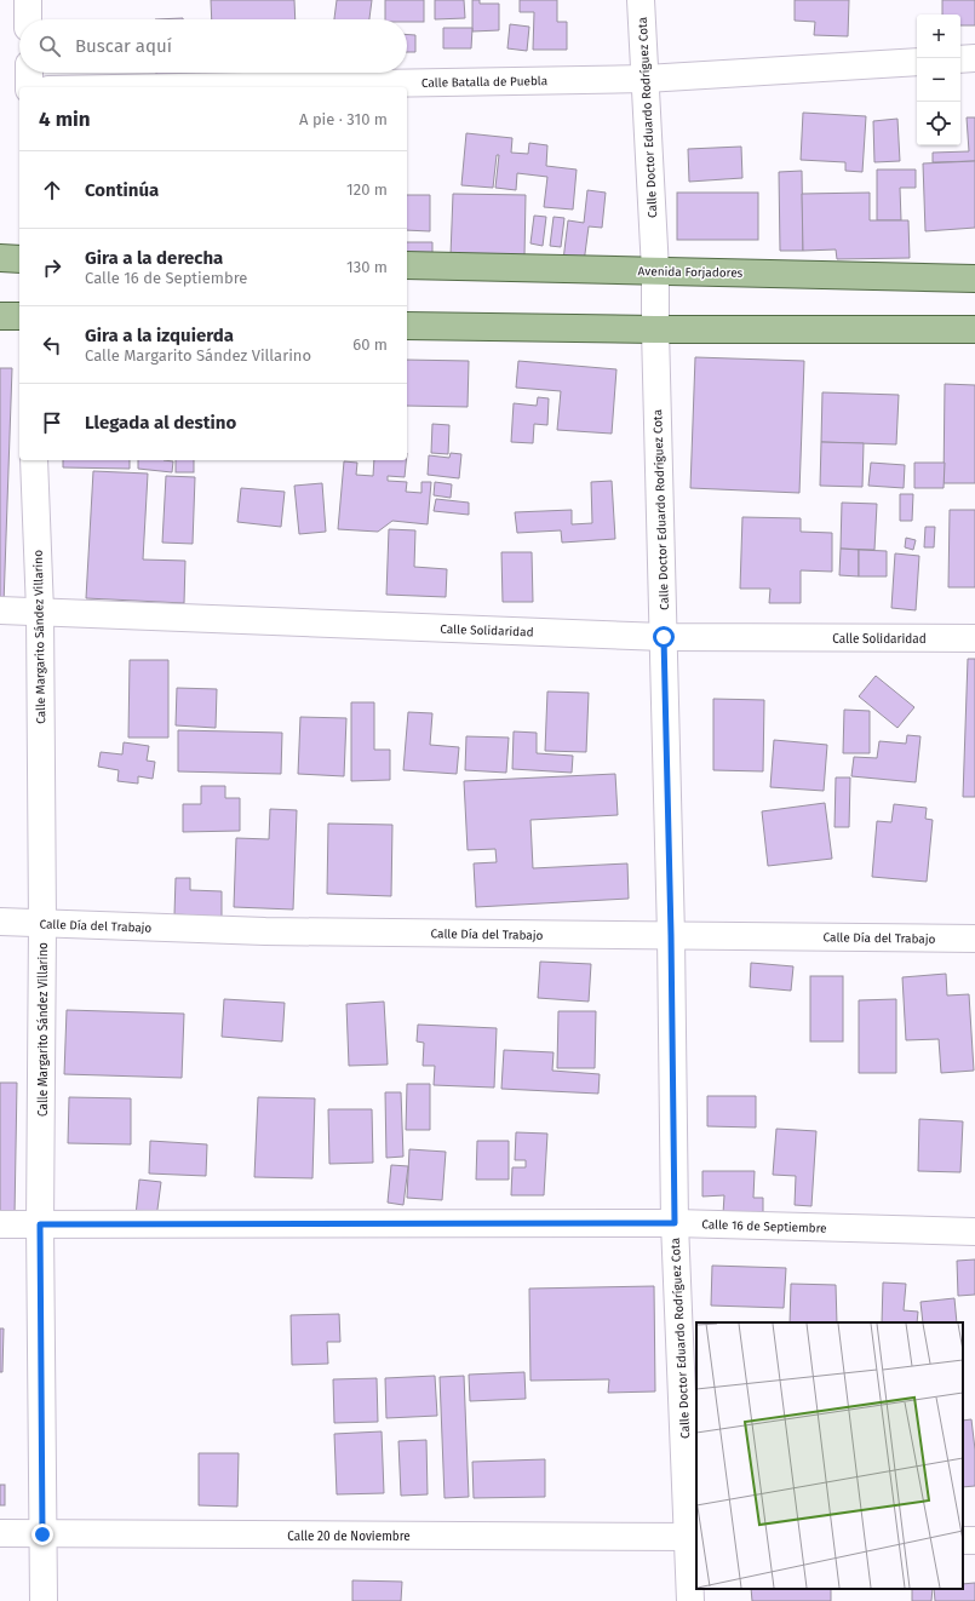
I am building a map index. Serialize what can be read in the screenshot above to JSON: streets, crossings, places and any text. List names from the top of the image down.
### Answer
{
  "streets": {
    "main road": ["Avenida Forjadores"],
    "street": [
      "Calle Batalla de Puebla",
      "Calle Doctor Eduardo Rodríguez Cota",
      "Calle Solidaridad",
      "Calle Margarito Sández Villarino",
      "Calle Día del Trabajo",
      "Calle 16 de Septiembre",
      "Calle 20 de Noviembre"
    ]
  },
  "crossings": [
    ["Calle Batalla de Puebla", "Calle Doctor Eduardo Rodríguez Cota"],
    ["Calle Doctor Eduardo Rodríguez Cota", "Avenida Forjadores"],
    ["Calle Doctor Eduardo Rodríguez Cota", "Calle Solidaridad"],
    ["Calle Doctor Eduardo Rodríguez Cota", "Calle Día del Trabajo"],
    ["Calle Doctor Eduardo Rodríguez Cota", "Calle 16 de Septiembre"],
    ["Calle Doctor Eduardo Rodríguez Cota", "Calle 20 de Noviembre"],
    ["Calle Solidaridad", "Calle Margarito Sández Villarino"],
    ["Calle Margarito Sández Villarino", "Calle Día del Trabajo"],
    ["Calle Margarito Sández Villarino", "Calle 16 de Septiembre"],
    ["Calle Margarito Sández Villarino", "Calle 20 de Noviembre"]
  ],
  "page": {
    "map_buttons": ["+", "−"],
    "search": "Buscar aquí",
    "heading": ["4 min", "A pie · 310 m"],
    "list": [
      ["Continúa", "120 m"],
      ["Gira a la derecha", "Calle 16 de Septiembre", "130 m"],
      ["Gira a la izquierda", "Calle Margarito Sández Villarino", "60 m"],
      "Llegada al destino"
    ]
  }
}
